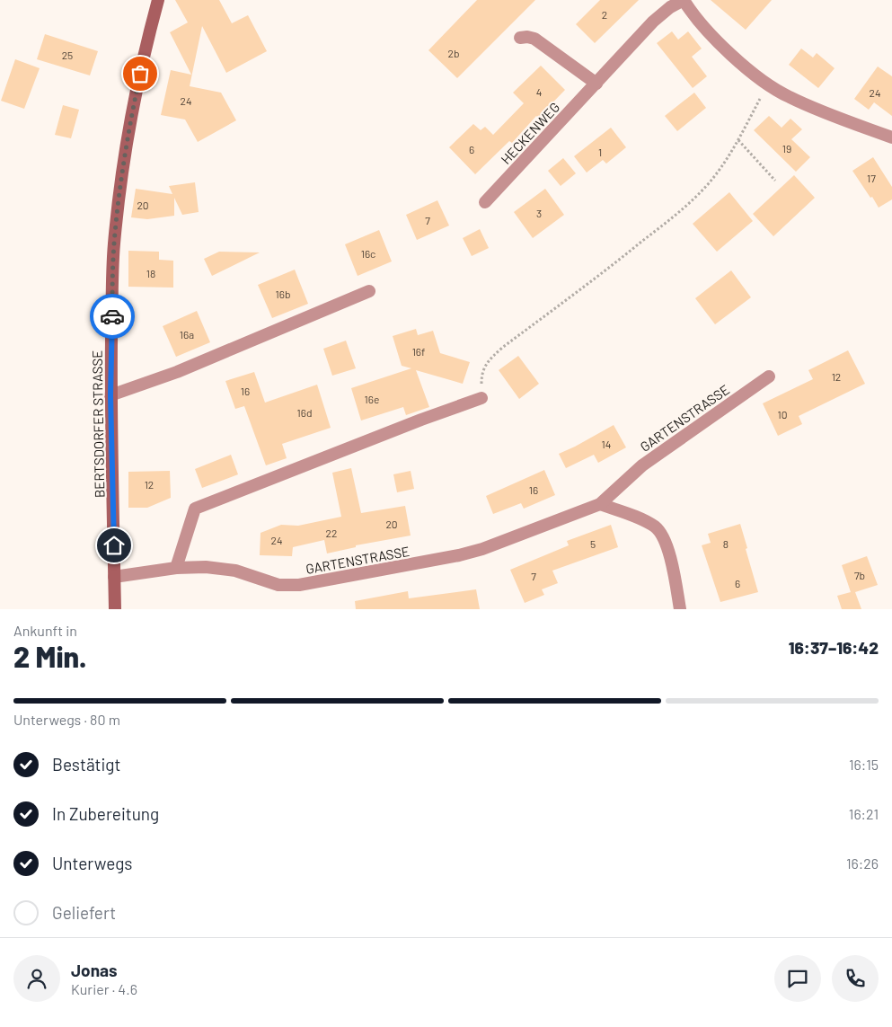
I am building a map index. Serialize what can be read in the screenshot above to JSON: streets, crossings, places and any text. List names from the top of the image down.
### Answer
{
  "streets": {
    "main road": ["BERTSDORFER STRASSE"],
    "street": ["HECKENWEG", "GARTENSTRASSE"]
  },
  "crossings": [
    ["GARTENSTRASSE", "BERTSDORFER STRASSE"]
  ],
  "house_numbers": [
    "2",
    "2b",
    "25",
    "4",
    "24",
    "24",
    "19",
    "6",
    "1",
    "17",
    "20",
    "3",
    "7",
    "16c",
    "18",
    "16b",
    "16a",
    "16f",
    "12",
    "16",
    "16e",
    "16d",
    "10",
    "14",
    "12",
    "16",
    "20",
    "22",
    "24",
    "5",
    "8",
    "7b",
    "7",
    "6"
  ],
  "page": {
    "heading": ["2 Min.", "Ankunft in", "16:37–16:42"],
    "panel": ["Jonas", "Kurier · 4.6"],
    "bar": "Unterwegs · 80 m",
    "list": [
      ["Bestätigt", "16:15"],
      ["In Zubereitung", "16:21"],
      ["Unterwegs", "16:26"],
      "Geliefert"
    ]
  }
}
